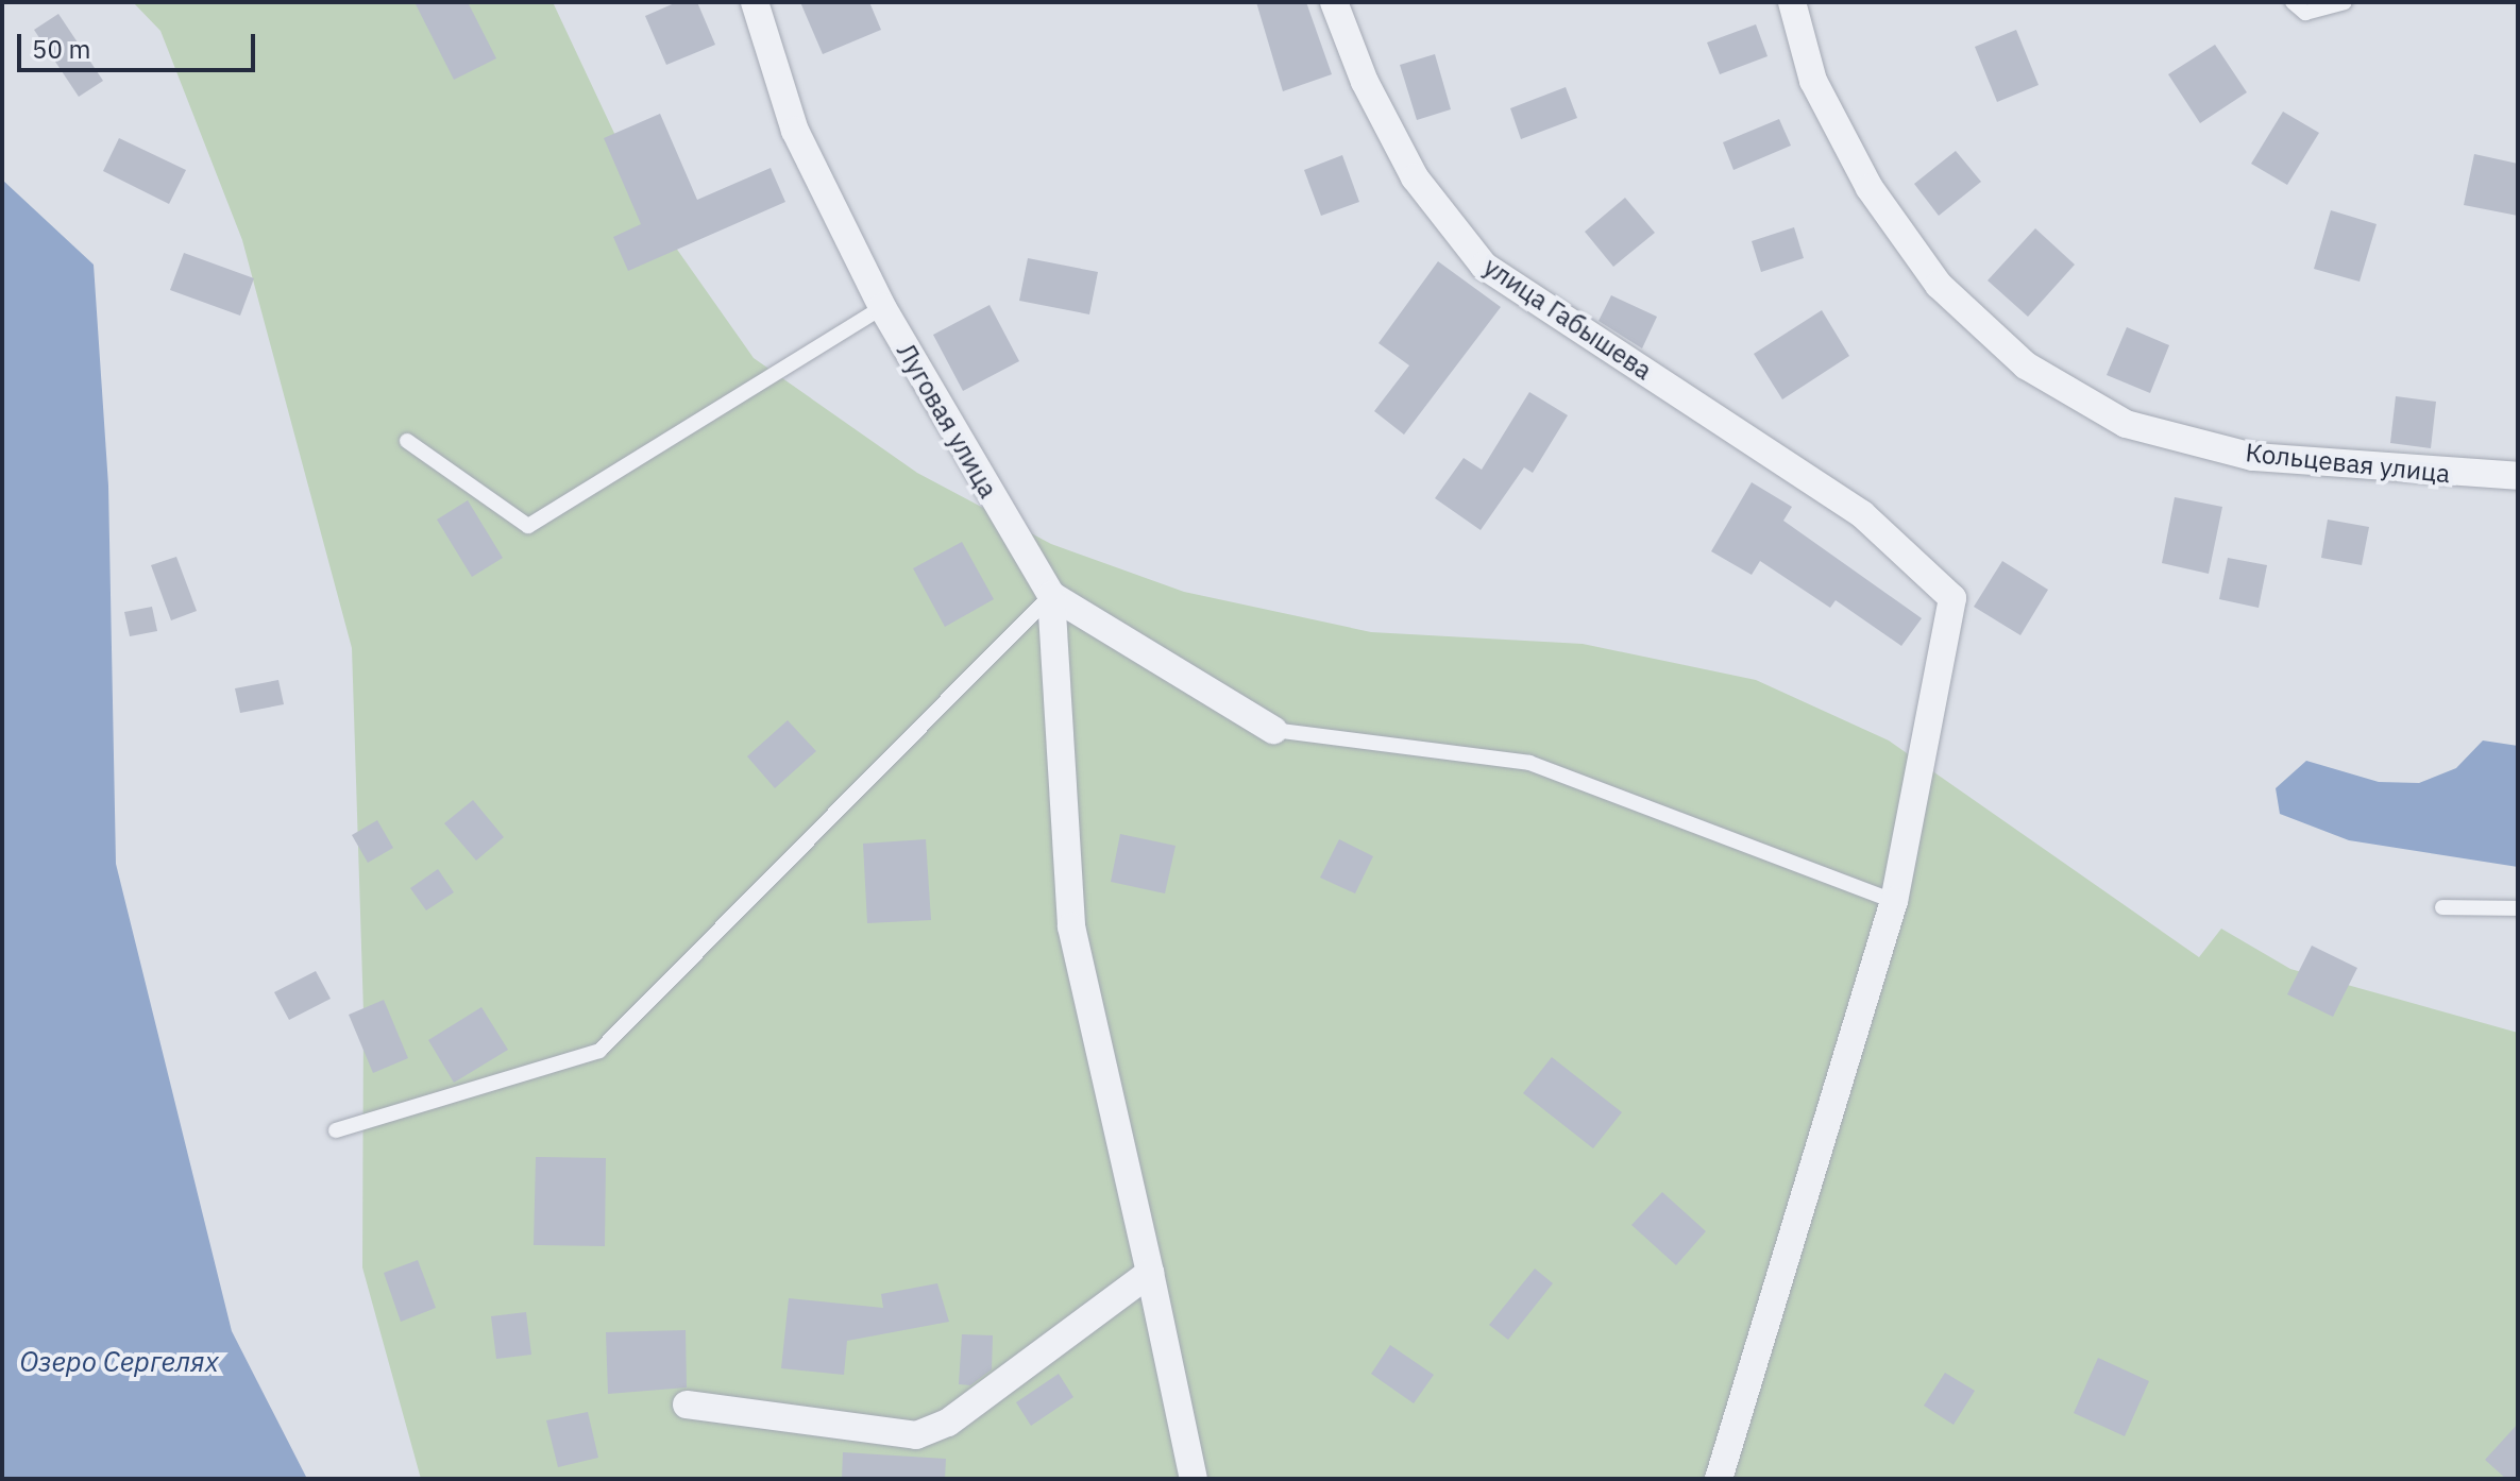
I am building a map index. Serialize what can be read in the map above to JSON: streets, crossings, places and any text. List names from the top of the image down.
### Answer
{
  "streets": {
    "street": ["улица Габышева", "Луговая улица", "Кольцевая улица"]
  },
  "water": ["Озеро Сергелях"],
  "scale_bar": "50 m"
}
